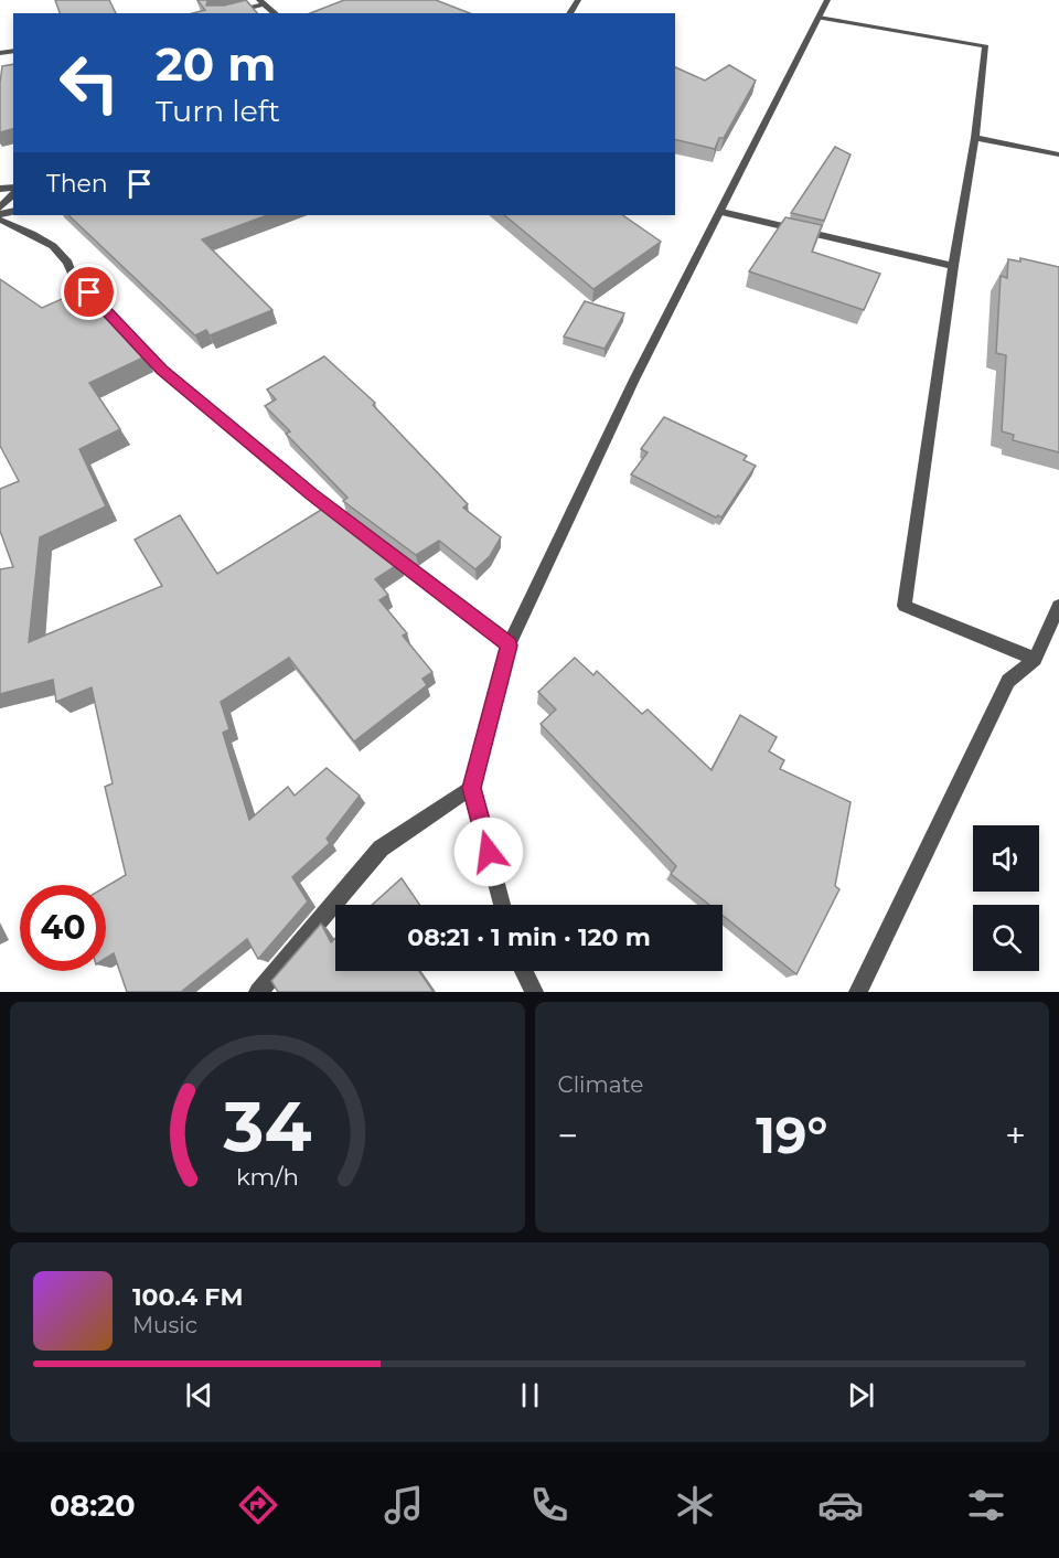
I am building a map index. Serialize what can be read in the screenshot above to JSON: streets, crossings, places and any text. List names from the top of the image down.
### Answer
{
  "page": {
    "turn": ["20 m", "Turn left"],
    "then": "Then",
    "limit": "40",
    "trip": "08:21 · 1 min · 120 m",
    "tile": "Climate",
    "heat": ["−", "19°", "+"],
    "song": ["100.4 FM", "Music"],
    "tabs": "08:20",
    "gauge": ["34", "km/h"]
  }
}
